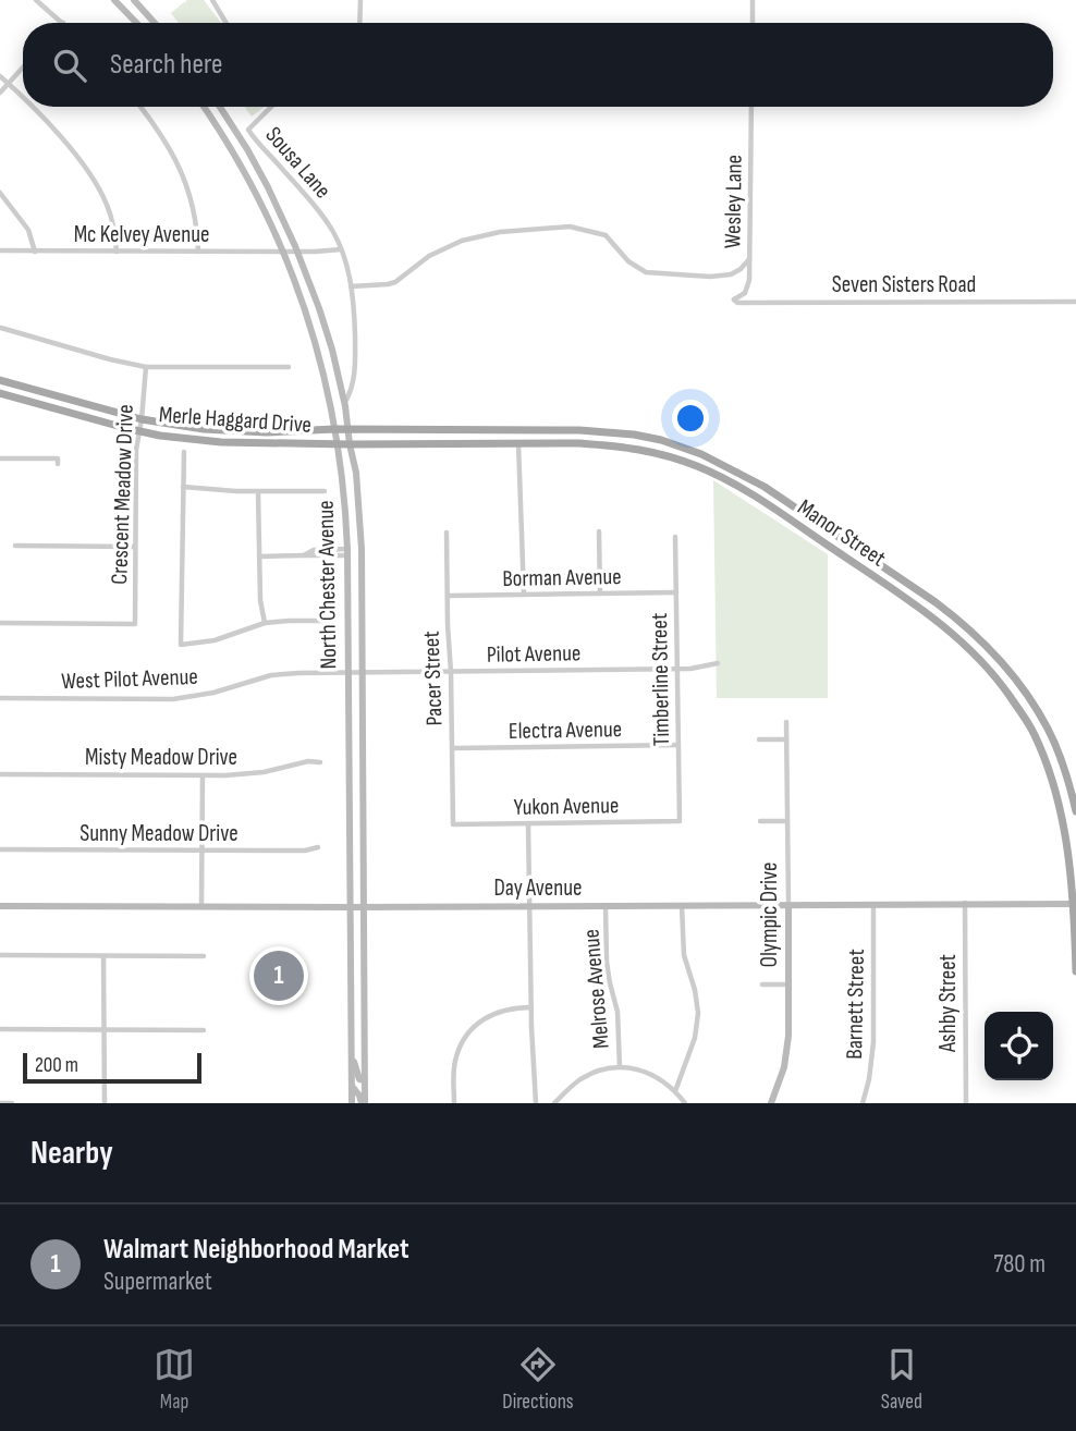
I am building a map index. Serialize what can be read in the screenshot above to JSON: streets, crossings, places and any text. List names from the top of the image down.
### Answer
{
  "streets": {
    "main road": [
      "Merle Haggard Drive",
      "Manor Street",
      "North Chester Avenue",
      "Day Avenue",
      "Olympic Drive"
    ],
    "street": [
      "Sousa Lane",
      "Wesley Lane",
      "Mc Kelvey Avenue",
      "Seven Sisters Road",
      "Crescent Meadow Drive",
      "Borman Avenue",
      "Pilot Avenue",
      "West Pilot Avenue",
      "Pacer Street",
      "Timberline Street",
      "Electra Avenue",
      "Misty Meadow Drive",
      "Yukon Avenue",
      "Sunny Meadow Drive",
      "Melrose Avenue",
      "Ashby Street",
      "Barnett Street"
    ]
  },
  "crossings": [
    ["Sousa Lane", "Mc Kelvey Avenue"],
    ["Wesley Lane", "Seven Sisters Road"],
    ["Mc Kelvey Avenue", "North Chester Avenue"],
    ["Merle Haggard Drive", "Crescent Meadow Drive"],
    ["Merle Haggard Drive", "Manor Street"],
    ["Merle Haggard Drive", "North Chester Avenue"],
    ["Manor Street", "North Chester Avenue"],
    ["Manor Street", "Day Avenue"],
    ["Borman Avenue", "Pacer Street"],
    ["Borman Avenue", "Timberline Street"],
    ["North Chester Avenue", "Pilot Avenue"],
    ["North Chester Avenue", "West Pilot Avenue"],
    ["North Chester Avenue", "Day Avenue"],
    ["Pilot Avenue", "West Pilot Avenue"],
    ["Pilot Avenue", "Pacer Street"],
    ["Pilot Avenue", "Timberline Street"],
    ["Pacer Street", "Electra Avenue"],
    ["Pacer Street", "Yukon Avenue"],
    ["Timberline Street", "Electra Avenue"],
    ["Timberline Street", "Yukon Avenue"],
    ["Day Avenue", "Olympic Drive"],
    ["Day Avenue", "Melrose Avenue"],
    ["Day Avenue", "Ashby Street"],
    ["Day Avenue", "Barnett Street"]
  ],
  "scale_bar": "200 m",
  "page": {
    "search": "Search here",
    "pins": "1",
    "scale": "200 m",
    "heading": "Nearby",
    "list": [
      {
        "mark": "1",
        "name": "Walmart Neighborhood Market",
        "note": "Supermarket",
        "value": "780 m"
      }
    ],
    "nav": ["Map", "Directions", "Saved"]
  }
}
